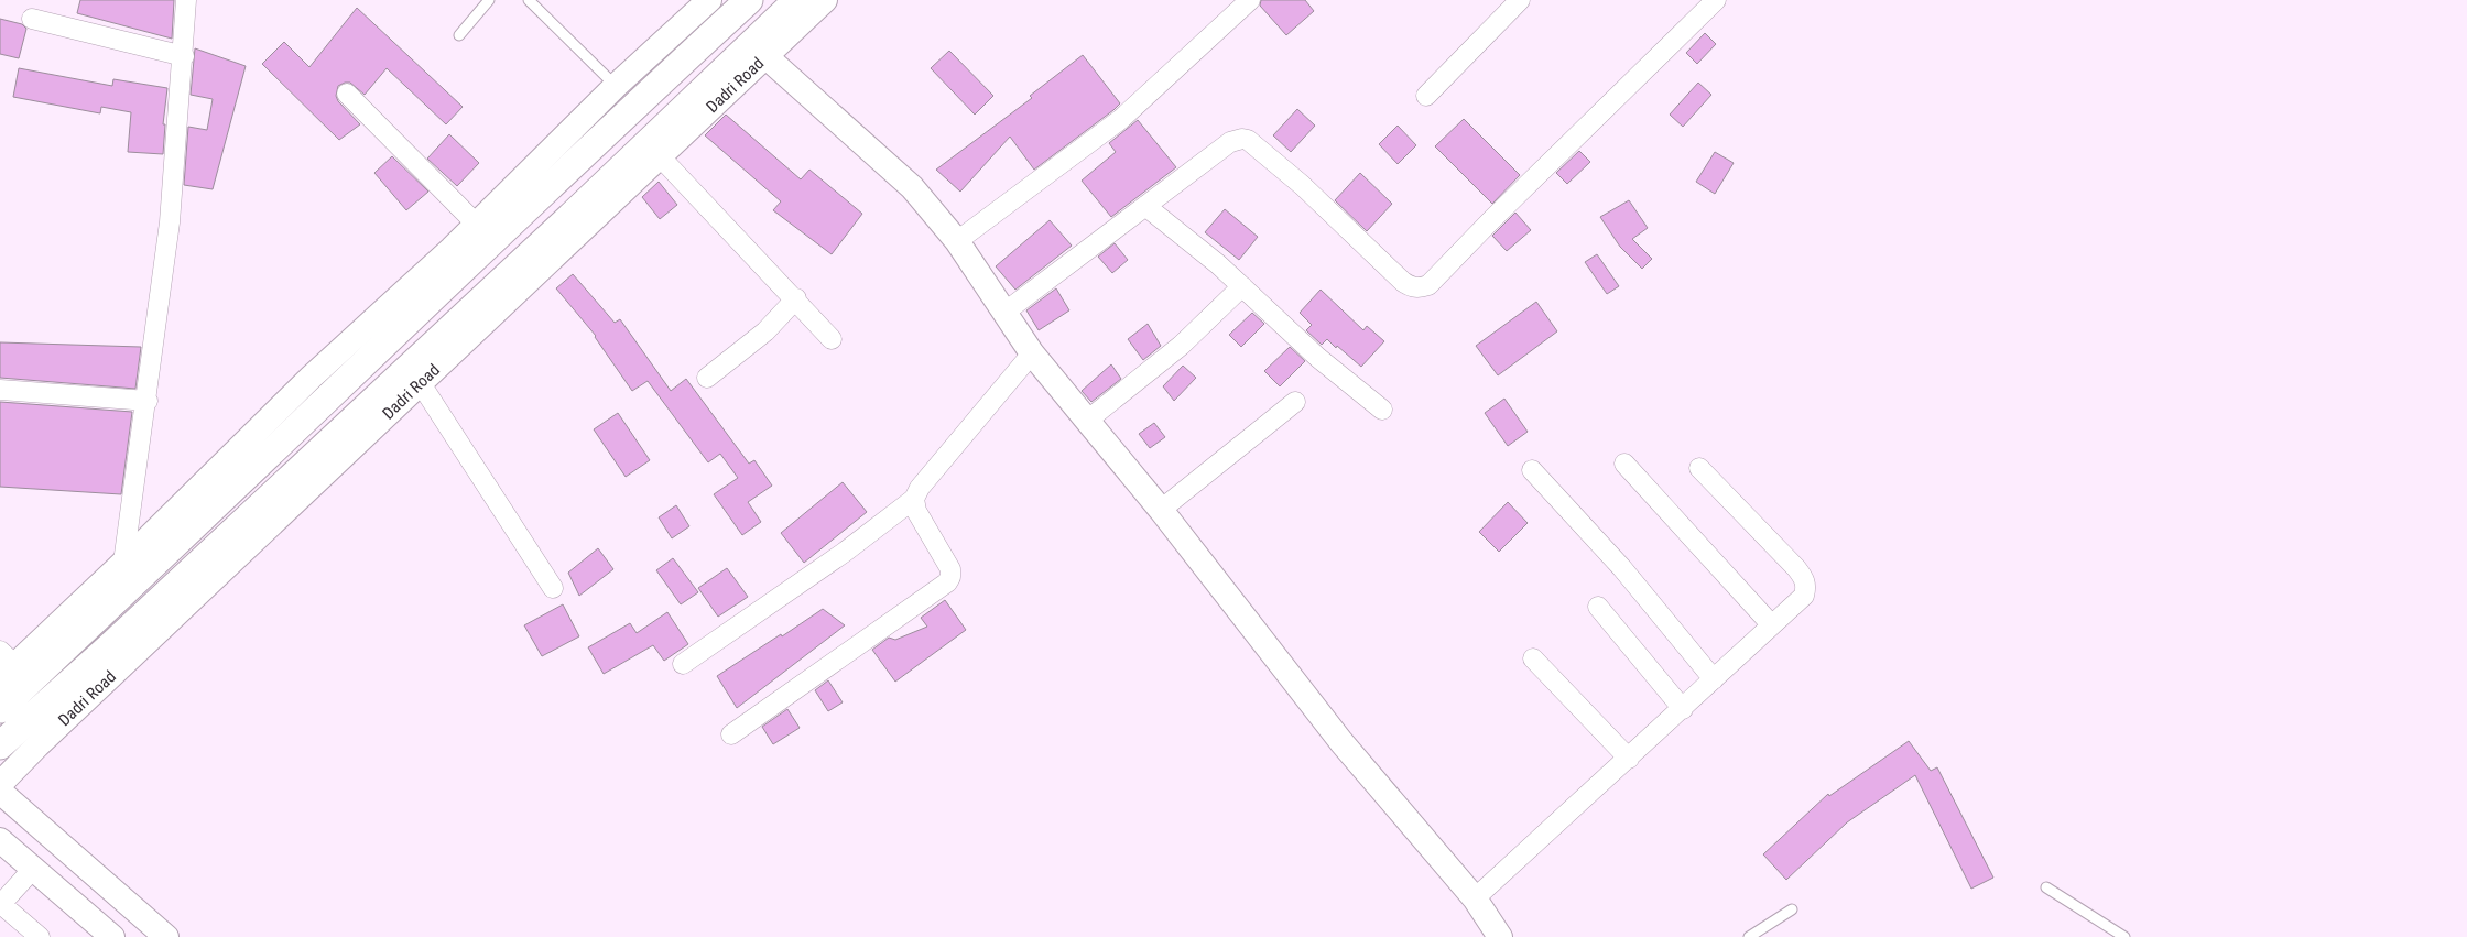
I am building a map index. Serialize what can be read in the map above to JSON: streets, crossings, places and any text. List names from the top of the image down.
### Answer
{
  "streets": {
    "street": ["Dadri Road"]
  }
}
